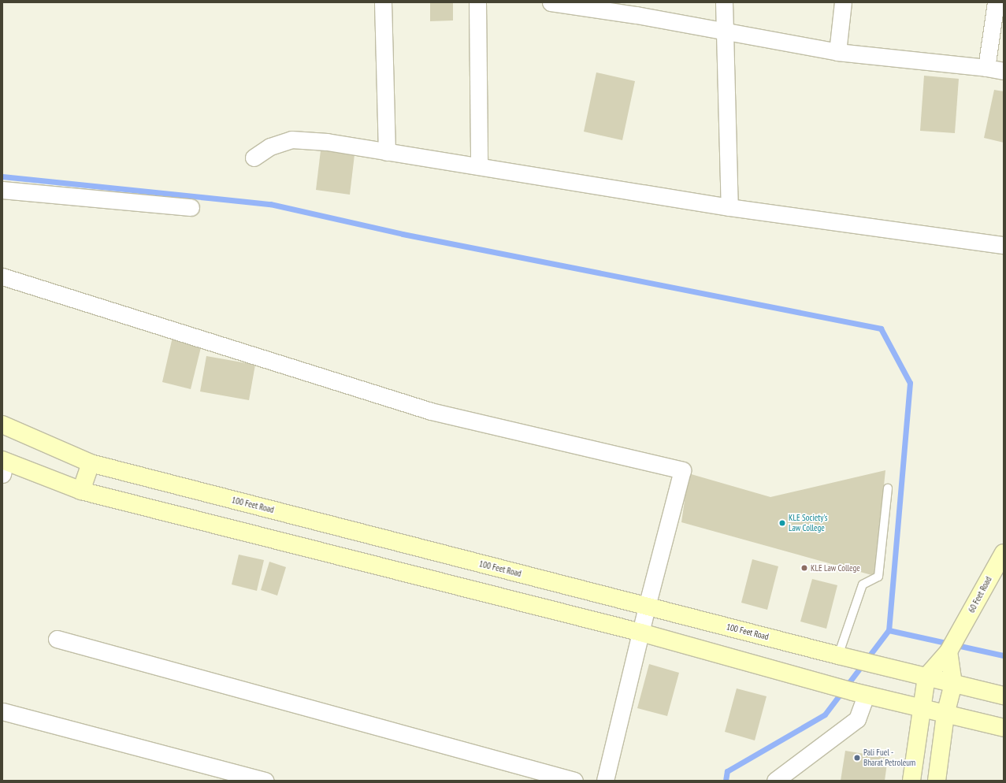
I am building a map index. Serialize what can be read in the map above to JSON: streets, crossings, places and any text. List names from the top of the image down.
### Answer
{
  "streets": {
    "main road": ["100 Feet Road", "60 Feet Road"]
  },
  "crossings": [
    ["100 Feet Road", "60 Feet Road"]
  ],
  "places": ["KLE Society's Law College", "KLE Law College", "Pali Fuel - Bharat Petroleum"]
}
